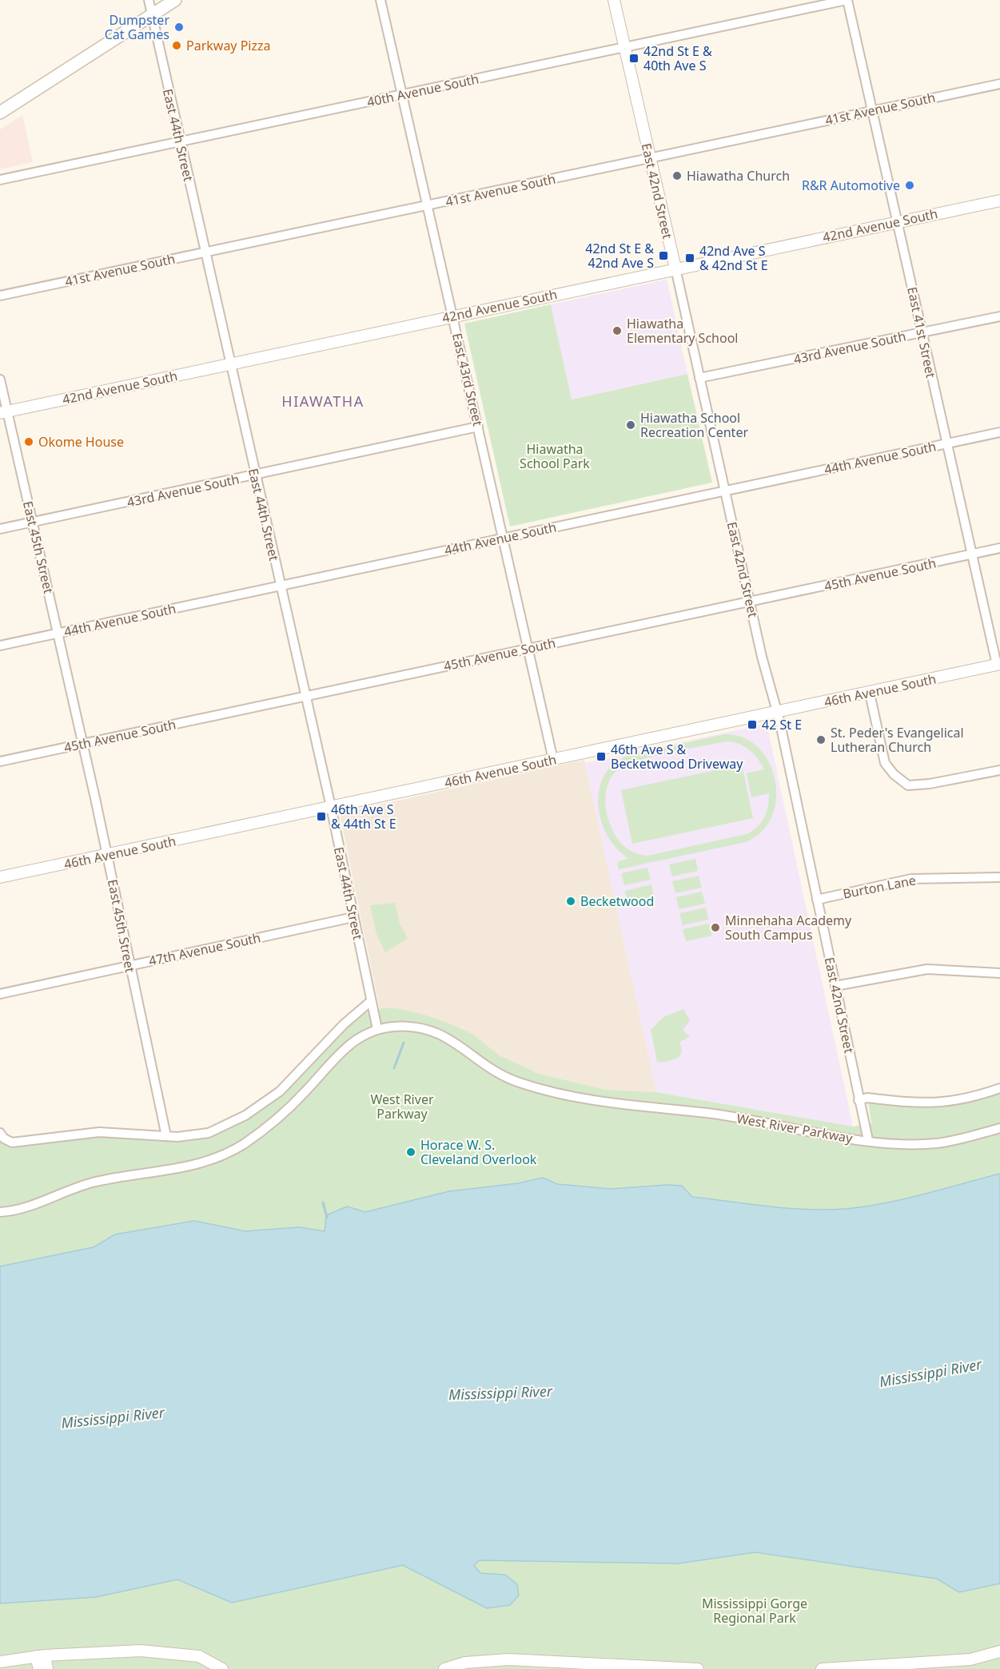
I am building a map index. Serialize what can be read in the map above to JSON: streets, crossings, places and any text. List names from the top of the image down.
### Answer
{
  "streets": {
    "street": [
      "40th Avenue South",
      "41st Avenue South",
      "East 44th Street",
      "East 42nd Street",
      "42nd Avenue South",
      "East 41st Street",
      "43rd Avenue South",
      "East 43rd Street",
      "44th Avenue South",
      "East 45th Street",
      "45th Avenue South",
      "46th Avenue South",
      "Burton Lane",
      "47th Avenue South",
      "West River Parkway"
    ]
  },
  "crossings": [
    ["40th Avenue South", "East 44th Street"],
    ["40th Avenue South", "East 42nd Street"],
    ["40th Avenue South", "East 41st Street"],
    ["40th Avenue South", "East 43rd Street"],
    ["41st Avenue South", "East 44th Street"],
    ["41st Avenue South", "East 42nd Street"],
    ["41st Avenue South", "East 41st Street"],
    ["41st Avenue South", "East 43rd Street"],
    ["East 44th Street", "42nd Avenue South"],
    ["East 44th Street", "43rd Avenue South"],
    ["East 44th Street", "44th Avenue South"],
    ["East 44th Street", "45th Avenue South"],
    ["East 44th Street", "46th Avenue South"],
    ["East 44th Street", "47th Avenue South"],
    ["East 44th Street", "West River Parkway"],
    ["East 42nd Street", "42nd Avenue South"],
    ["East 42nd Street", "43rd Avenue South"],
    ["East 42nd Street", "44th Avenue South"],
    ["East 42nd Street", "45th Avenue South"],
    ["East 42nd Street", "46th Avenue South"],
    ["East 42nd Street", "Burton Lane"],
    ["East 42nd Street", "West River Parkway"],
    ["42nd Avenue South", "East 41st Street"],
    ["42nd Avenue South", "East 43rd Street"],
    ["42nd Avenue South", "East 45th Street"],
    ["East 41st Street", "43rd Avenue South"],
    ["East 41st Street", "44th Avenue South"],
    ["East 41st Street", "45th Avenue South"],
    ["East 41st Street", "46th Avenue South"],
    ["43rd Avenue South", "East 43rd Street"],
    ["43rd Avenue South", "East 45th Street"],
    ["East 43rd Street", "44th Avenue South"],
    ["East 43rd Street", "45th Avenue South"],
    ["East 43rd Street", "46th Avenue South"],
    ["44th Avenue South", "East 45th Street"],
    ["East 45th Street", "45th Avenue South"],
    ["East 45th Street", "46th Avenue South"],
    ["East 45th Street", "47th Avenue South"]
  ],
  "districts": ["HIAWATHA"],
  "water": ["Mississippi River"],
  "parks": ["Hiawatha School Park", "West River Parkway", "Mississippi Gorge Regional Park"],
  "places": {
    "other": [
      "Dumpster Cat Games",
      "Parkway Pizza",
      "Hiawatha Church",
      "R&R Automotive",
      "Hiawatha Elementary School",
      "Hiawatha School Recreation Center",
      "Okome House",
      "St. Peder's Evangelical Lutheran Church",
      "Becketwood",
      "Minnehaha Academy South Campus",
      "Horace W. S. Cleveland Overlook"
    ],
    "transit": [
      "42nd St E & 40th Ave S",
      "42nd St E & 42nd Ave S",
      "42nd Ave S & 42nd St E",
      "42 St E",
      "46th Ave S & Becketwood Driveway",
      "46th Ave S & 44th St E"
    ]
  }
}
